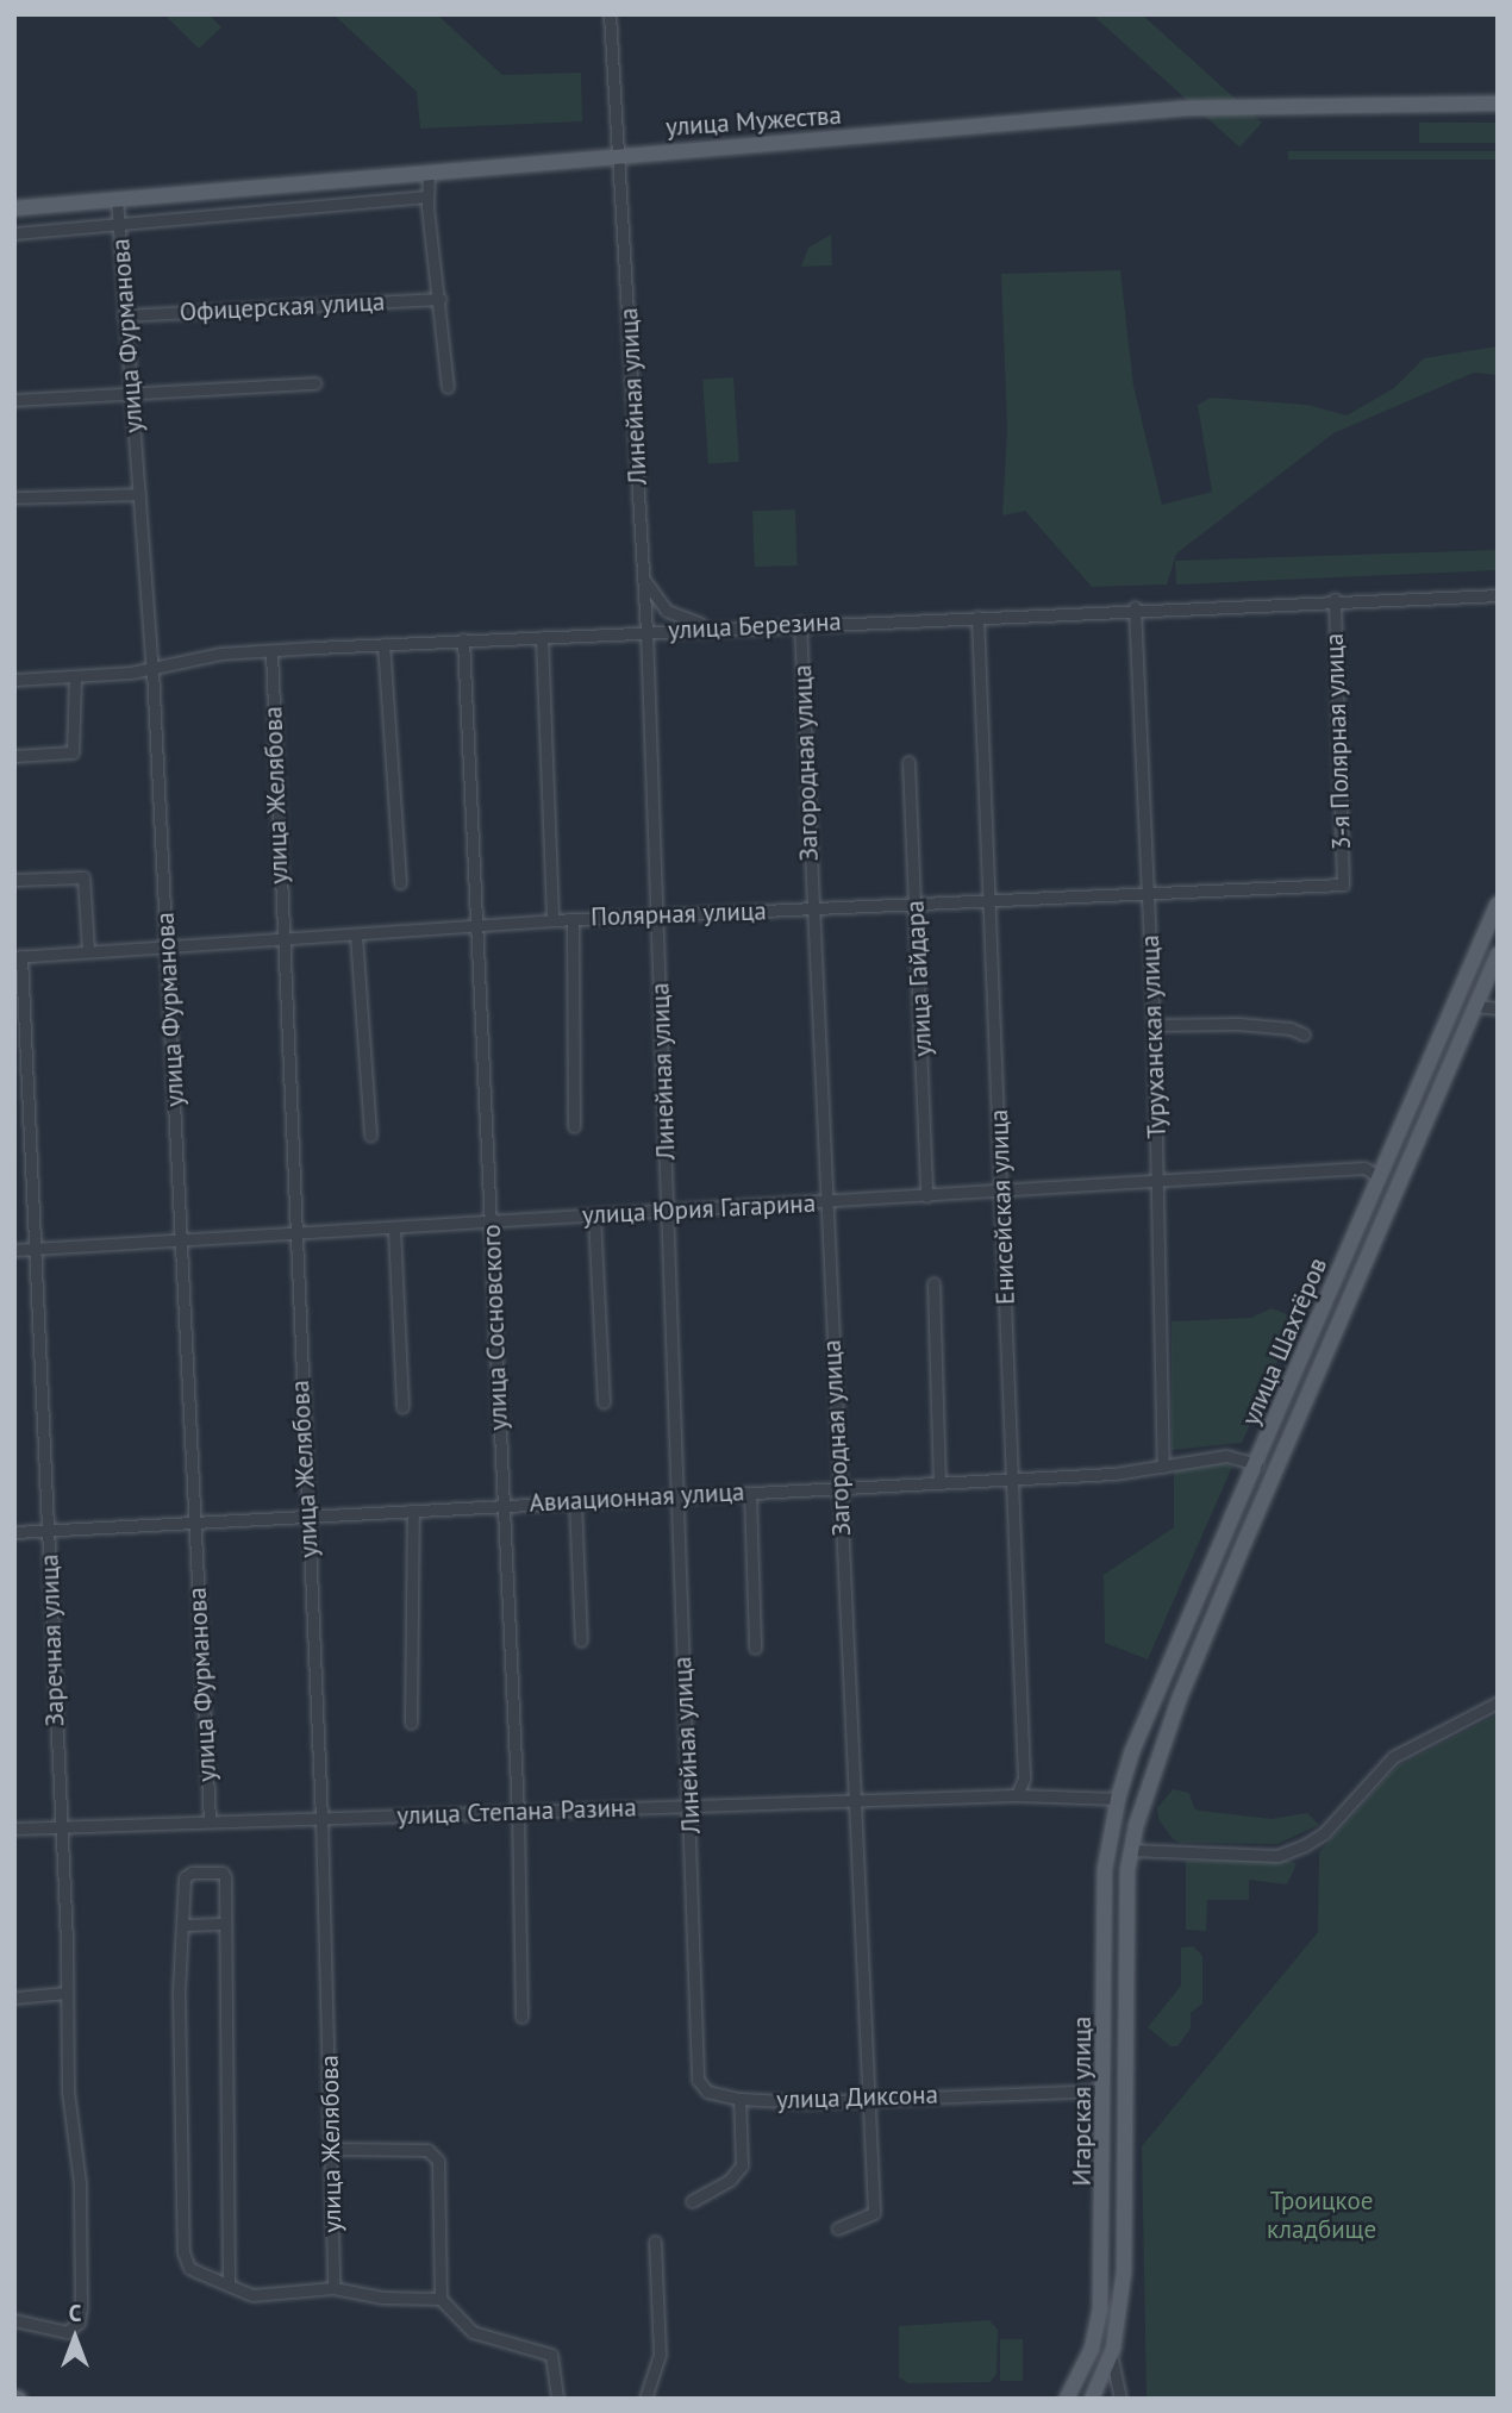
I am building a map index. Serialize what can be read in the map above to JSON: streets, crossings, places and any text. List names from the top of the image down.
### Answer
{
  "streets": {
    "main road": ["улица Мужества", "улица Шахтёров", "Игарская улица"],
    "street": [
      "Офицерская улица",
      "улица Фурманова",
      "Линейная улица",
      "улица Березина",
      "3-я Полярная улица",
      "Загородная улица",
      "улица Желябова",
      "Полярная улица",
      "улица Гайдара",
      "Туруханская улица",
      "Енисейская улица",
      "улица Юрия Гагарина",
      "улица Сосновского",
      "Авиационная улица",
      "Заречная улица",
      "улица Степана Разина",
      "улица Диксона"
    ]
  },
  "crossings": [
    ["улица Мужества", "улица Фурманова"],
    ["улица Мужества", "Линейная улица"],
    ["Офицерская улица", "улица Фурманова"],
    ["улица Фурманова", "улица Березина"],
    ["улица Фурманова", "Полярная улица"],
    ["улица Фурманова", "улица Юрия Гагарина"],
    ["улица Фурманова", "Авиационная улица"],
    ["улица Фурманова", "улица Степана Разина"],
    ["Линейная улица", "улица Березина"],
    ["Линейная улица", "Полярная улица"],
    ["Линейная улица", "улица Юрия Гагарина"],
    ["Линейная улица", "Авиационная улица"],
    ["Линейная улица", "улица Степана Разина"],
    ["Линейная улица", "улица Диксона"],
    ["улица Березина", "3-я Полярная улица"],
    ["улица Березина", "Загородная улица"],
    ["улица Березина", "улица Желябова"],
    ["улица Березина", "Туруханская улица"],
    ["улица Березина", "Енисейская улица"],
    ["улица Березина", "улица Сосновского"],
    ["3-я Полярная улица", "Полярная улица"],
    ["Загородная улица", "Полярная улица"],
    ["Загородная улица", "улица Юрия Гагарина"],
    ["Загородная улица", "Авиационная улица"],
    ["Загородная улица", "улица Степана Разина"],
    ["Загородная улица", "улица Диксона"],
    ["улица Желябова", "Полярная улица"],
    ["улица Желябова", "улица Юрия Гагарина"],
    ["улица Желябова", "Авиационная улица"],
    ["улица Желябова", "улица Степана Разина"],
    ["Полярная улица", "улица Гайдара"],
    ["Полярная улица", "Туруханская улица"],
    ["Полярная улица", "Енисейская улица"],
    ["Полярная улица", "улица Сосновского"],
    ["Полярная улица", "Заречная улица"],
    ["улица Гайдара", "улица Юрия Гагарина"],
    ["Туруханская улица", "улица Юрия Гагарина"],
    ["Туруханская улица", "Авиационная улица"],
    ["Енисейская улица", "улица Юрия Гагарина"],
    ["Енисейская улица", "Авиационная улица"],
    ["Енисейская улица", "улица Степана Разина"],
    ["улица Юрия Гагарина", "улица Сосновского"],
    ["улица Юрия Гагарина", "улица Шахтёров"],
    ["улица Юрия Гагарина", "Заречная улица"],
    ["улица Сосновского", "Авиационная улица"],
    ["улица Сосновского", "улица Степана Разина"],
    ["улица Шахтёров", "Авиационная улица"],
    ["улица Шахтёров", "улица Степана Разина"],
    ["улица Шахтёров", "Игарская улица"],
    ["Авиационная улица", "Заречная улица"],
    ["Заречная улица", "улица Степана Разина"],
    ["улица Степана Разина", "Игарская улица"],
    ["улица Диксона", "Игарская улица"]
  ],
  "parks": ["Троицкое кладбище"],
  "north": "top"
}
